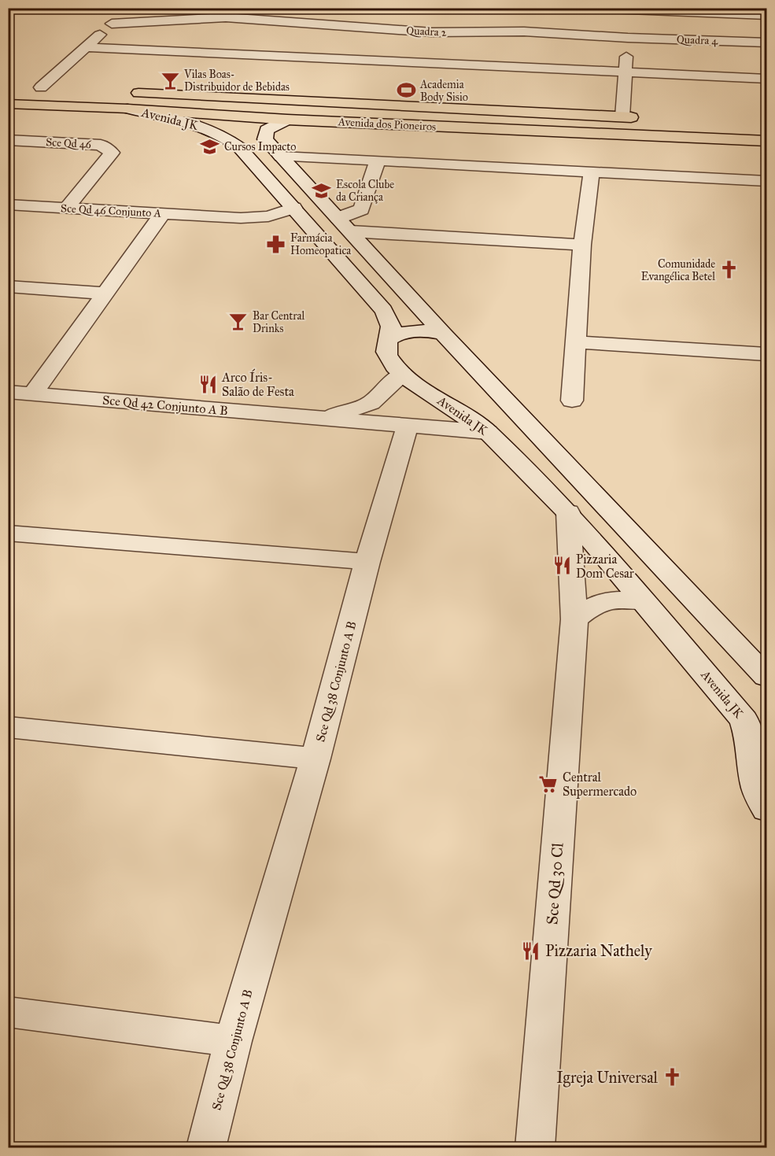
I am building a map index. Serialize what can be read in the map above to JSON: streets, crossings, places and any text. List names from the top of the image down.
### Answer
{
  "streets": {
    "main road": ["Avenida dos Pioneiros"],
    "street": [
      "Quadra 2",
      "Quadra 4",
      "Avenida JK",
      "Sce Qd 46",
      "Sce Qd 46 Conjunto A",
      "Sce Qd 42 Conjunto A B",
      "Sce Qd 38 Conjunto A B",
      "Sce Qd 30 Cl"
    ]
  },
  "crossings": [
    ["Quadra 2", "Quadra 4"],
    ["Avenida JK", "Avenida dos Pioneiros"],
    ["Avenida JK", "Sce Qd 46 Conjunto A"],
    ["Avenida JK", "Sce Qd 42 Conjunto A B"],
    ["Avenida JK", "Sce Qd 30 Cl"],
    ["Sce Qd 46", "Sce Qd 46 Conjunto A"],
    ["Sce Qd 42 Conjunto A B", "Sce Qd 38 Conjunto A B"]
  ],
  "places": {
    "bar": ["Vilas Boas- Distribuidor de Bebidas", "Bar Central Drinks"],
    "sports": ["Academia Body Sisio"],
    "school or university": ["Cursos Impacto", "Escola Clube da Criança"],
    "pharmacy": ["Farmácia Homeopatica"],
    "church": ["Comunidade Evangélica Betel", "Igreja Universal"],
    "restaurant": ["Arco Íris- Salão de Festa", "Pizzaria Dom Cesar", "Pizzaria Nathely"],
    "supermarket": ["Central Supermercado"]
  }
}
